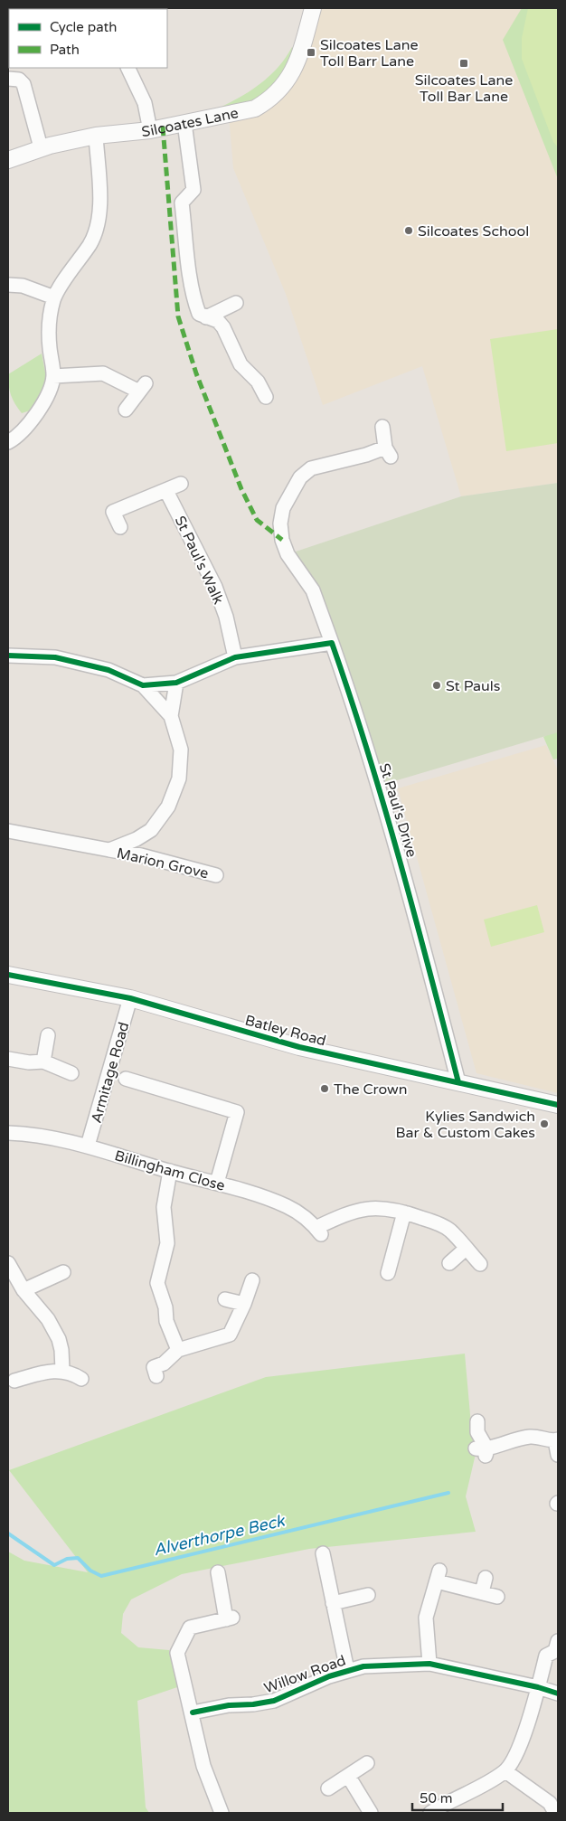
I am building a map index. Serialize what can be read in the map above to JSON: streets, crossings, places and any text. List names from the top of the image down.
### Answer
{
  "streets": {
    "street": [
      "Silcoates Lane",
      "St Paul's Walk",
      "St Paul's Drive",
      "Marion Grove",
      "Batley Road",
      "Armitage Road",
      "Billingham Close",
      "Willow Road"
    ]
  },
  "crossings": [
    ["St Paul's Drive", "Batley Road"],
    ["Batley Road", "Armitage Road"],
    ["Armitage Road", "Billingham Close"]
  ],
  "water": ["Alverthorpe Beck"],
  "places": {
    "transit": ["Silcoates Lane Toll Barr Lane", "Silcoates Lane Toll Bar Lane"],
    "other": [
      "Silcoates School",
      "St Pauls",
      "The Crown",
      "Kylies Sandwich Bar & Custom Cakes"
    ]
  },
  "legend": ["Cycle path", "Path"],
  "scale_bar": "50 m"
}
